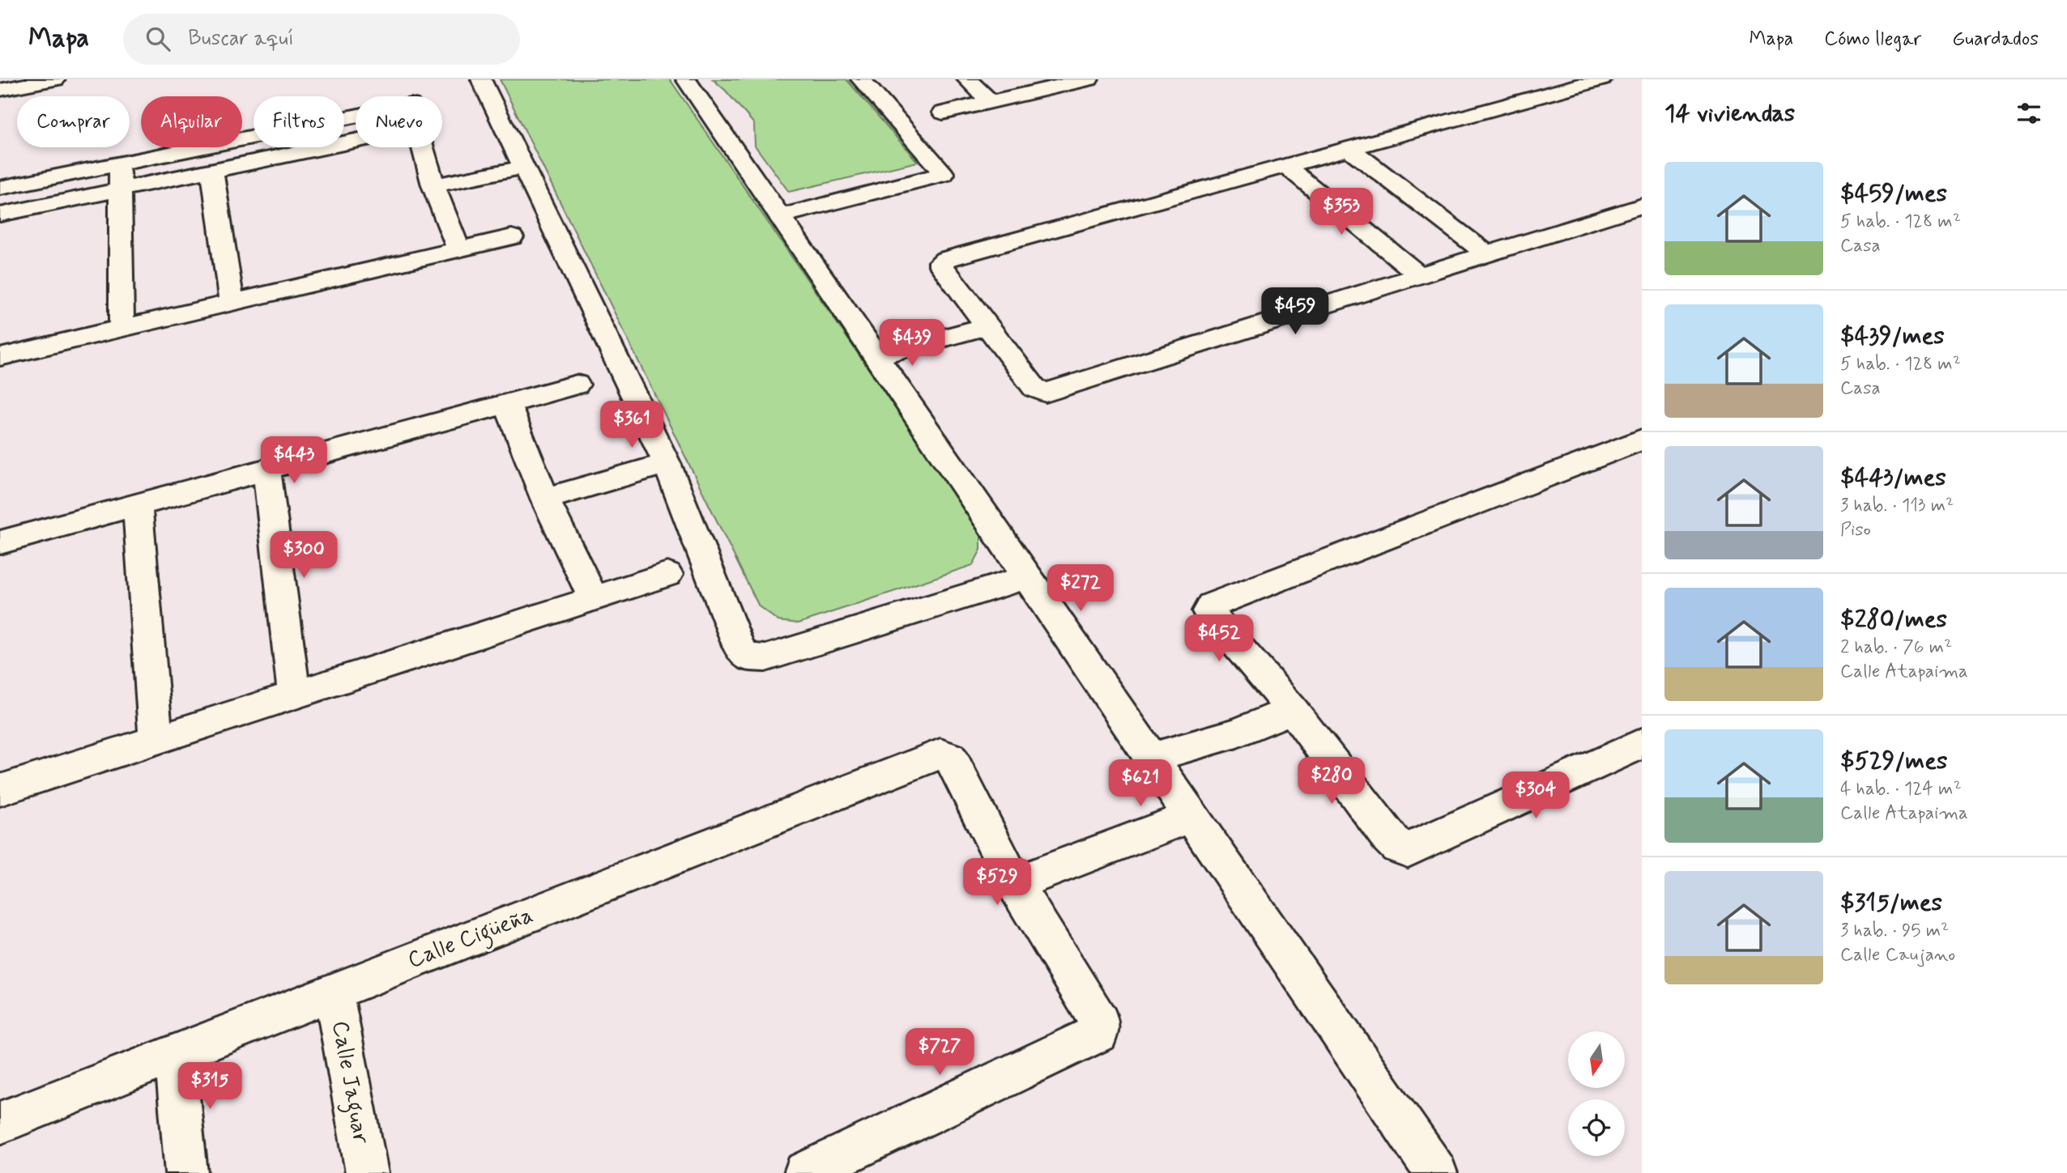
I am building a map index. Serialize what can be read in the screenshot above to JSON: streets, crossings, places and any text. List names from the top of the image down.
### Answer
{
  "streets": {
    "street": ["Calle Cigüeña", "Calle Jaguar"]
  },
  "crossings": [
    ["Calle Cigüeña", "Calle Jaguar"]
  ],
  "north": "bottom",
  "page": {
    "header": "Mapa",
    "search": "Buscar aquí",
    "nav": ["Mapa", "Cómo llegar", "Guardados"],
    "heading": "14 viviendas",
    "chip": [
      "Comprar",
      "Alquilar",
      "Filtros",
      "Nuevo"
    ],
    "list": [
      {
        "name": "$459/mes",
        "note": "5 hab. · 128 m² · Casa"
      },
      {
        "name": "$439/mes",
        "note": "5 hab. · 128 m² · Casa"
      },
      {
        "name": "$443/mes",
        "note": "3 hab. · 113 m² · Piso"
      },
      {
        "name": "$280/mes",
        "note": "2 hab. · 76 m² · Calle Atapaima"
      },
      {
        "name": "$529/mes",
        "note": "4 hab. · 124 m² · Calle Atapaima"
      },
      {
        "name": "$315/mes",
        "note": "3 hab. · 95 m² · Calle Caujano"
      }
    ],
    "price": [
      "$353",
      "$459",
      "$439",
      "$361",
      "$443",
      "$300",
      "$272",
      "$452",
      "$280",
      "$621",
      "$304",
      "$529",
      "$727",
      "$315"
    ]
  }
}
